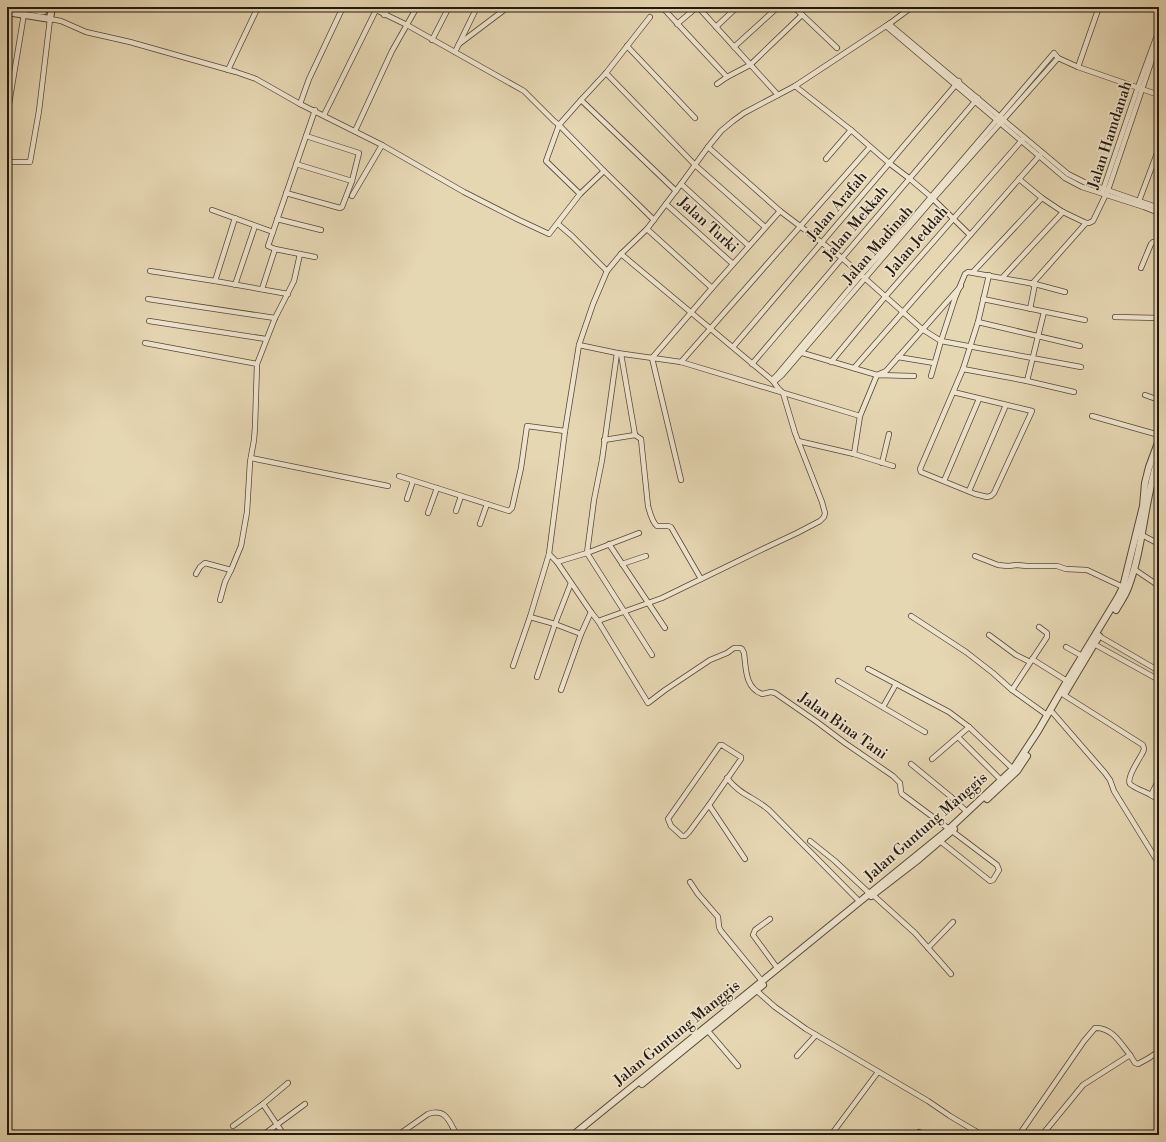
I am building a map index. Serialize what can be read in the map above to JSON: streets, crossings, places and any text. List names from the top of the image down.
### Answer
{
  "streets": {
    "street": [
      "Jalan Hamdanah",
      "Jalan Arafah",
      "Jalan Mekkah",
      "Jalan Turki",
      "Jalan Jeddah",
      "Jalan Madinah",
      "Jalan Bina Tani",
      "Jalan Guntung Manggis"
    ]
  },
  "crossings": [
    ["Jalan Bina Tani", "Jalan Guntung Manggis"]
  ]
}
